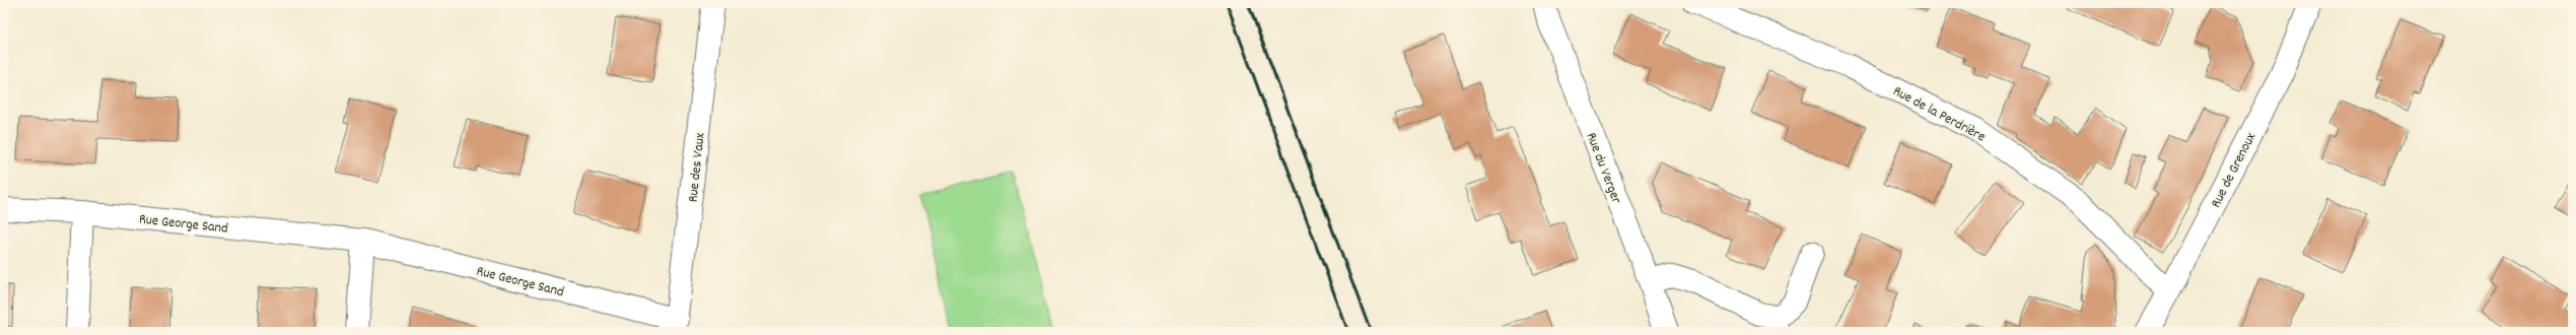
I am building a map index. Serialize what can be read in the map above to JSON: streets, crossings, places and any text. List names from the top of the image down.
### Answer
{
  "streets": {
    "street": [
      "Rue de la Perdrière",
      "Rue des Vaux",
      "Rue du Verger",
      "Rue de Grenoux",
      "Rue George Sand"
    ]
  },
  "crossings": [
    ["Rue de la Perdrière", "Rue de Grenoux"],
    ["Rue des Vaux", "Rue George Sand"]
  ]
}
